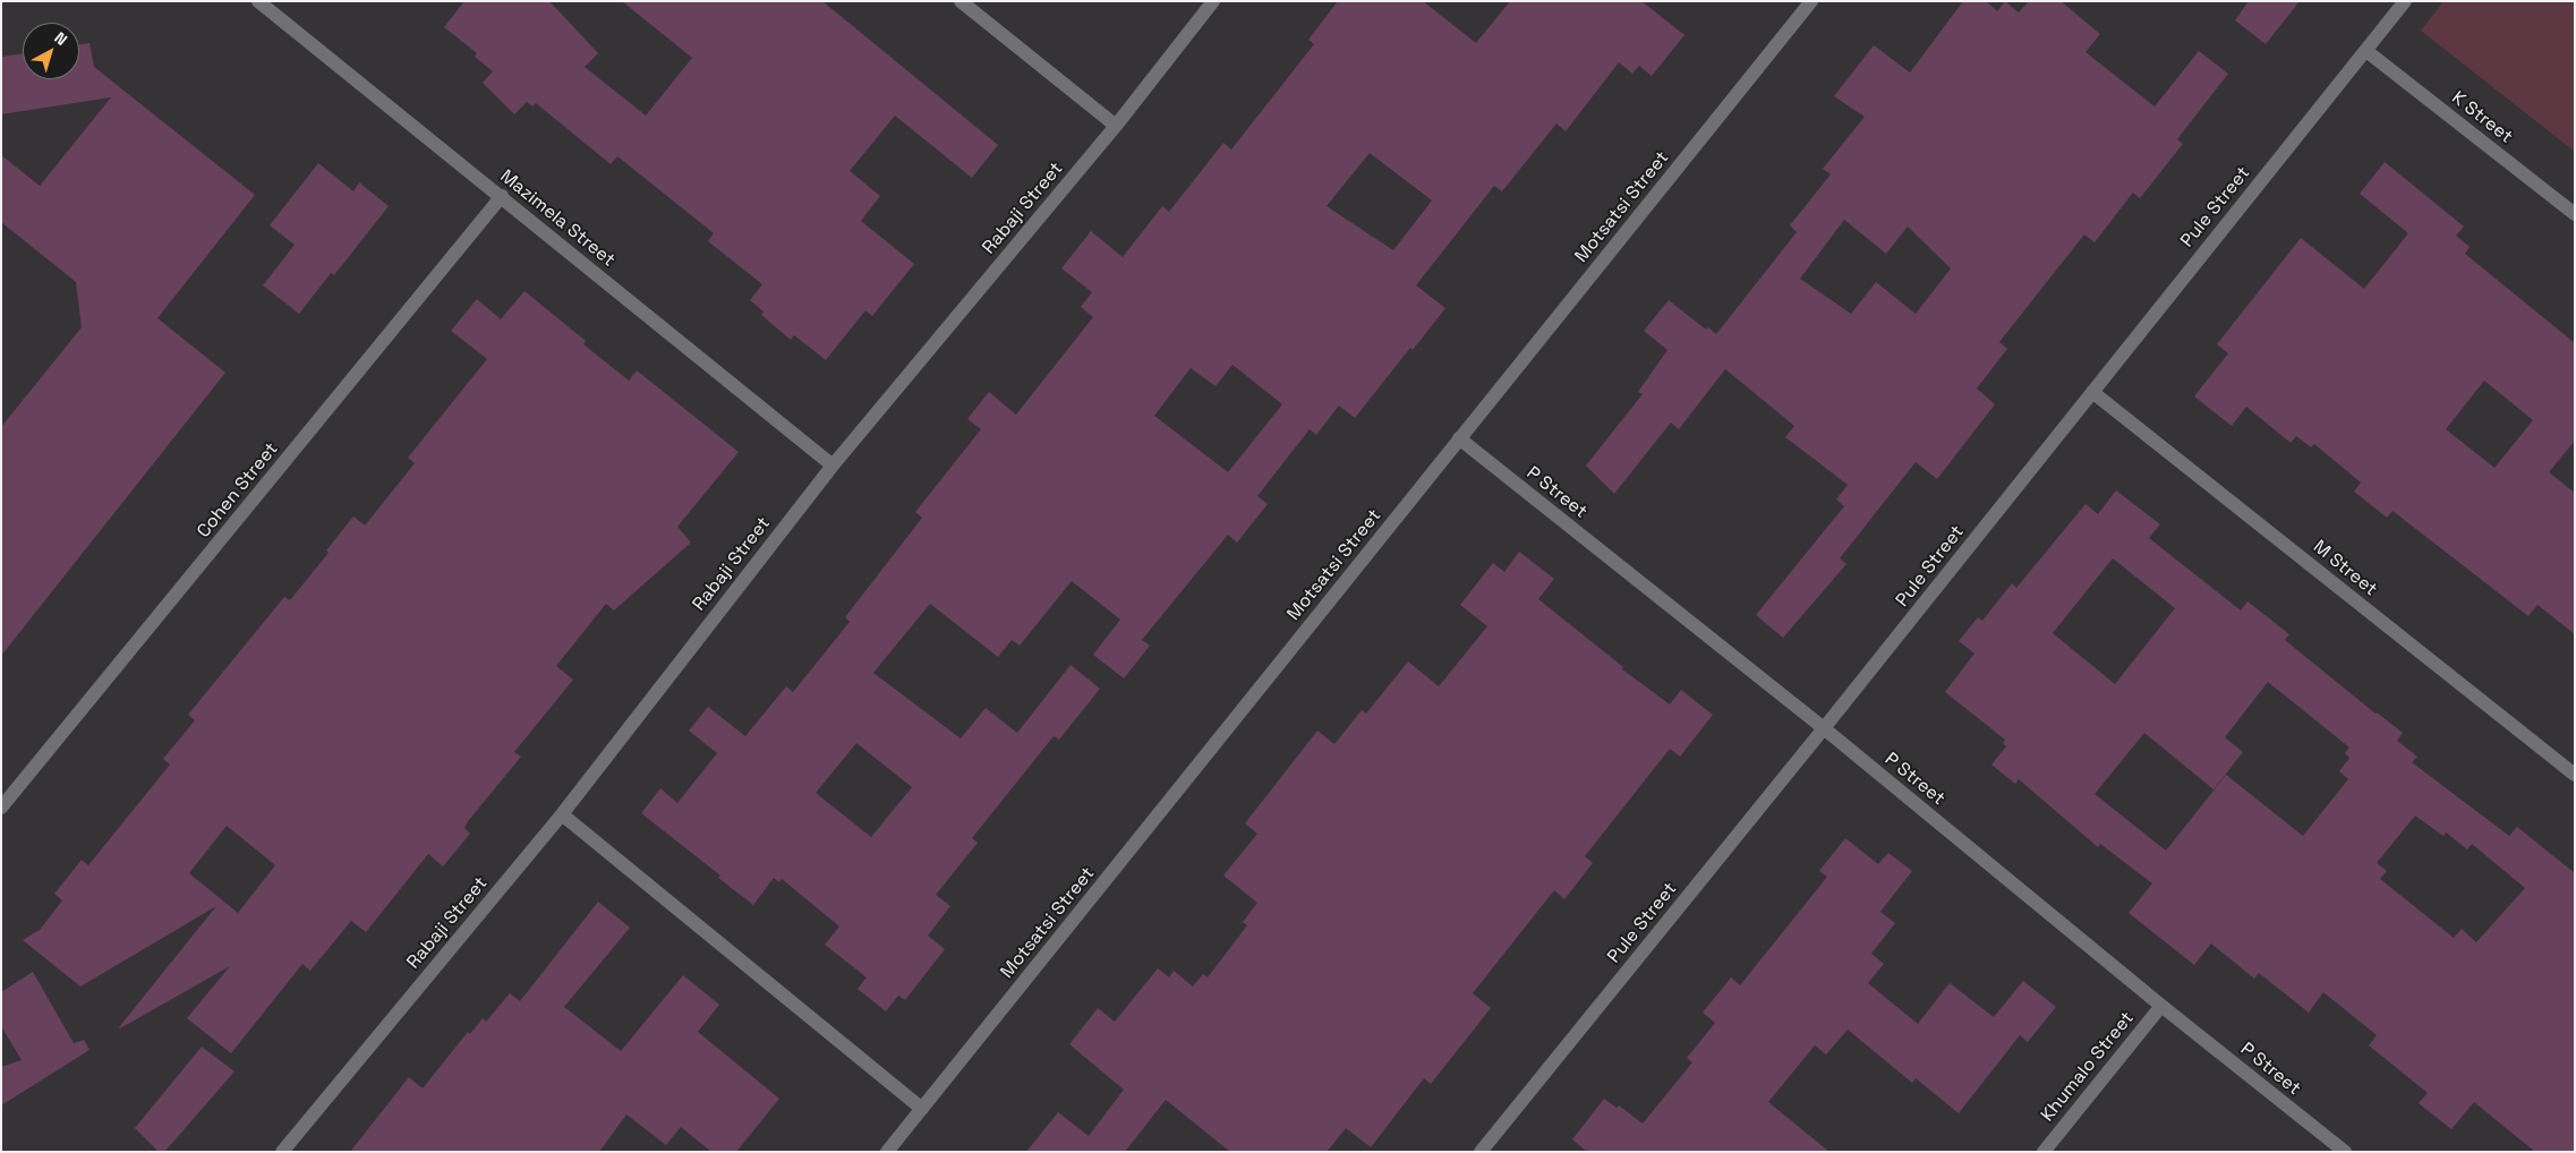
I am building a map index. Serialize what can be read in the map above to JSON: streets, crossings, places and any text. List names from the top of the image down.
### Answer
{
  "streets": {
    "street": [
      "K Street",
      "Motsatsi Street",
      "Pule Street",
      "Rabaji Street",
      "Mazimela Street",
      "Cohen Street",
      "P Street",
      "M Street",
      "Khumalo Street"
    ]
  },
  "crossings": [
    ["K Street", "Pule Street"],
    ["Motsatsi Street", "P Street"],
    ["Pule Street", "P Street"],
    ["Pule Street", "M Street"],
    ["Rabaji Street", "Mazimela Street"],
    ["Mazimela Street", "Cohen Street"],
    ["P Street", "Khumalo Street"]
  ],
  "north": "top right"
}
